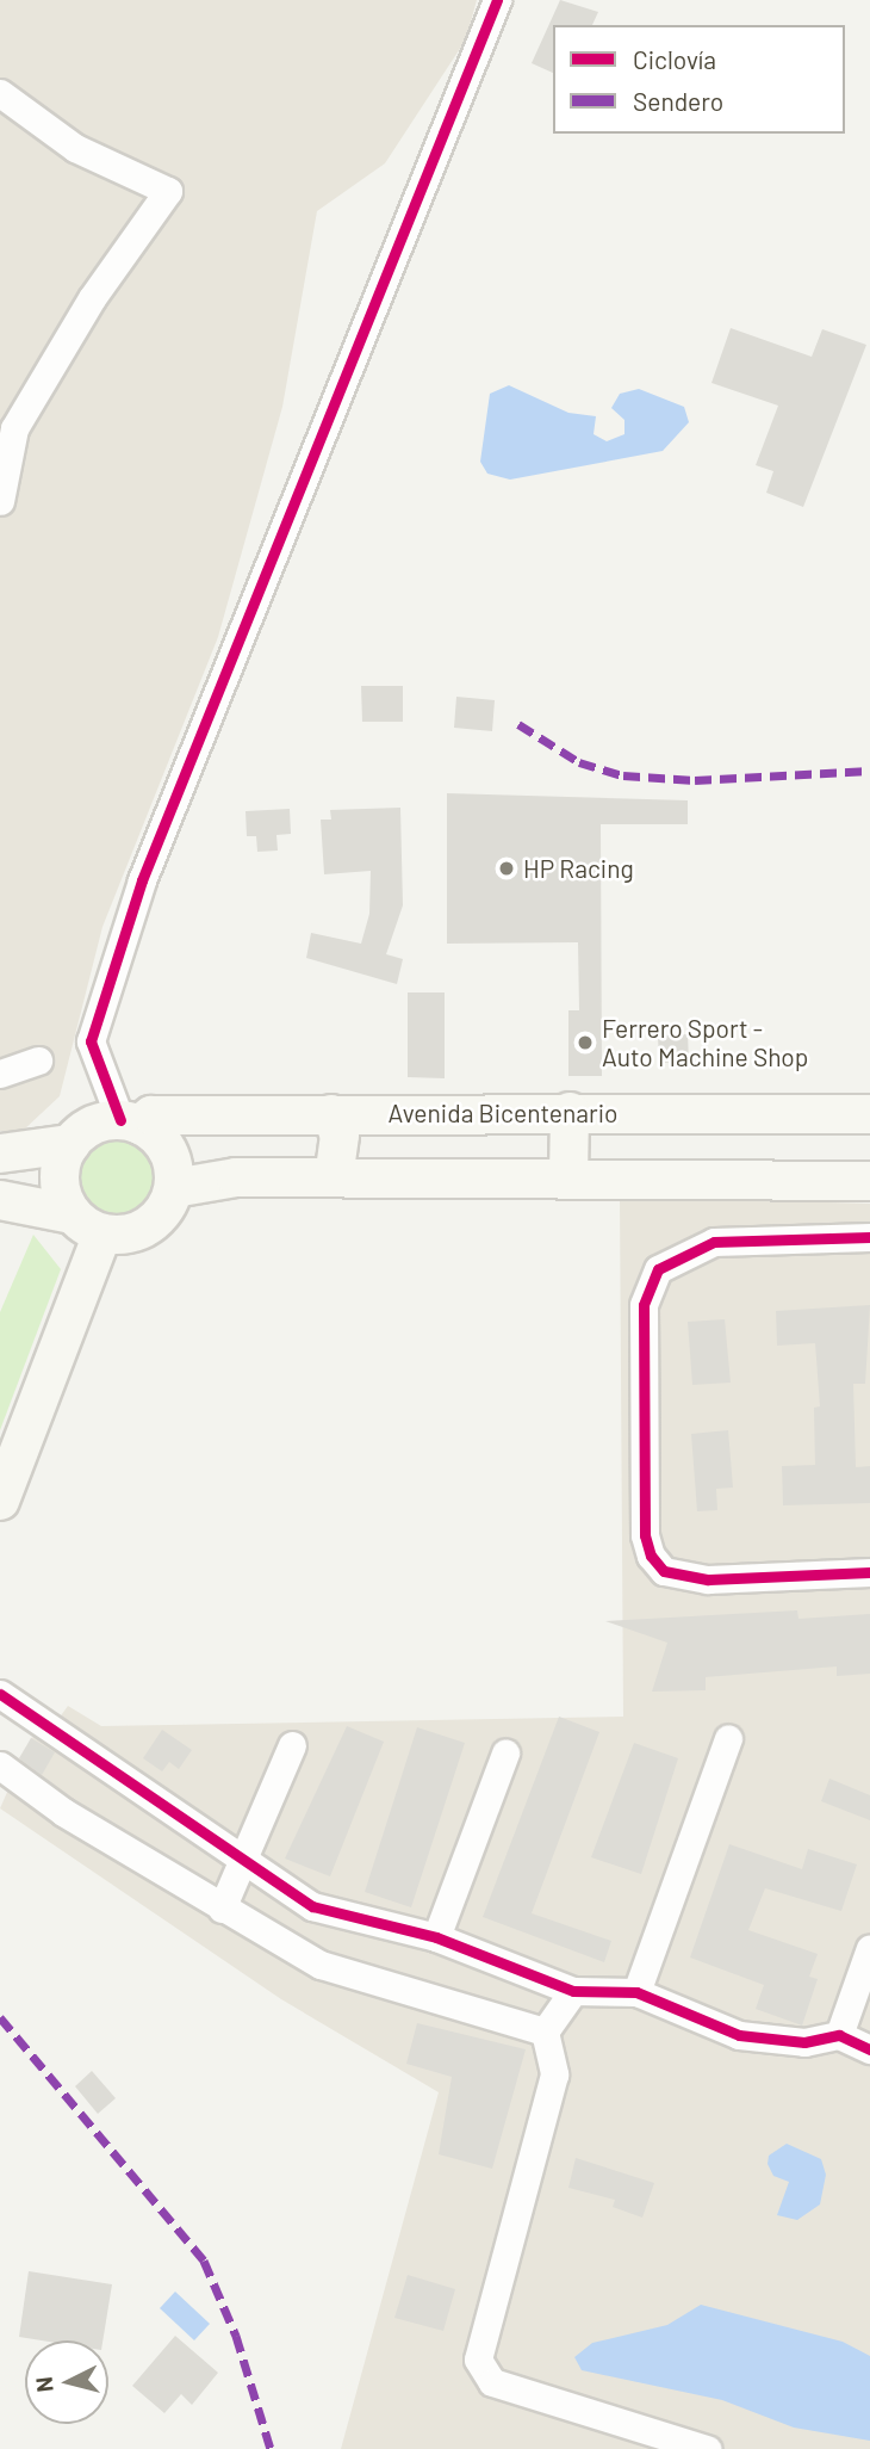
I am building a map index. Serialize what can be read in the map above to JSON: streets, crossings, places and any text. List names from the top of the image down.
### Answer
{
  "streets": {
    "street": ["Avenida Bicentenario"]
  },
  "places": ["HP Racing", "Ferrero Sport - Auto Machine Shop"],
  "legend": ["Ciclovía", "Sendero"],
  "north": "left"
}
